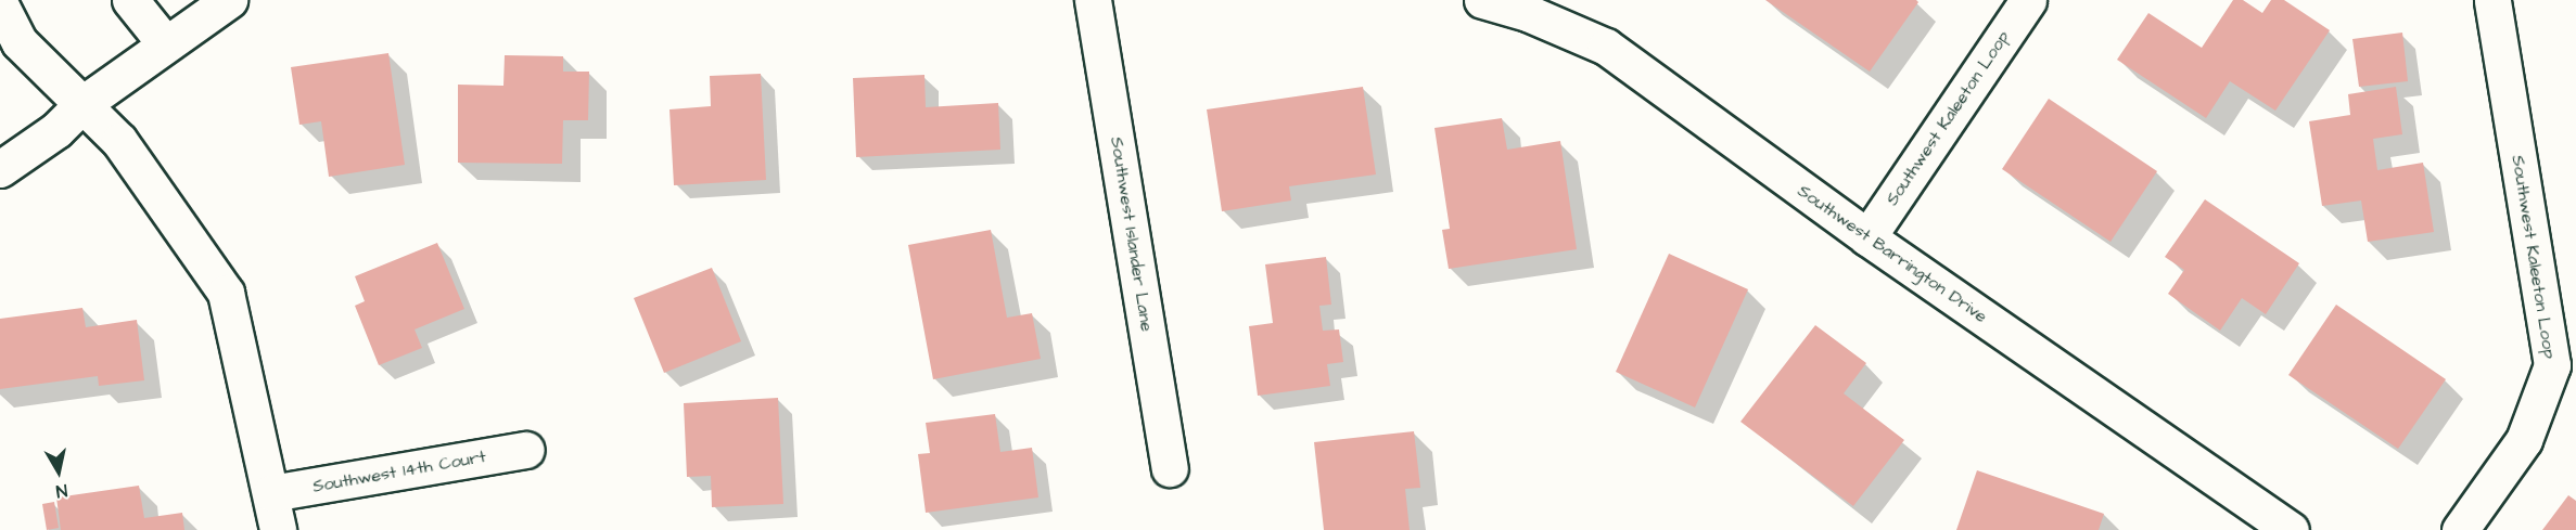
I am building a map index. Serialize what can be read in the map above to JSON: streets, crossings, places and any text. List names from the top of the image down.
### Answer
{
  "streets": {
    "street": [
      "Southwest Kaleeton Loop",
      "Southwest Islander Lane",
      "Southwest Barrington Drive",
      "Southwest 14th Court"
    ]
  },
  "crossings": [
    ["Southwest Kaleeton Loop", "Southwest Barrington Drive"]
  ],
  "north": "bottom"
}
